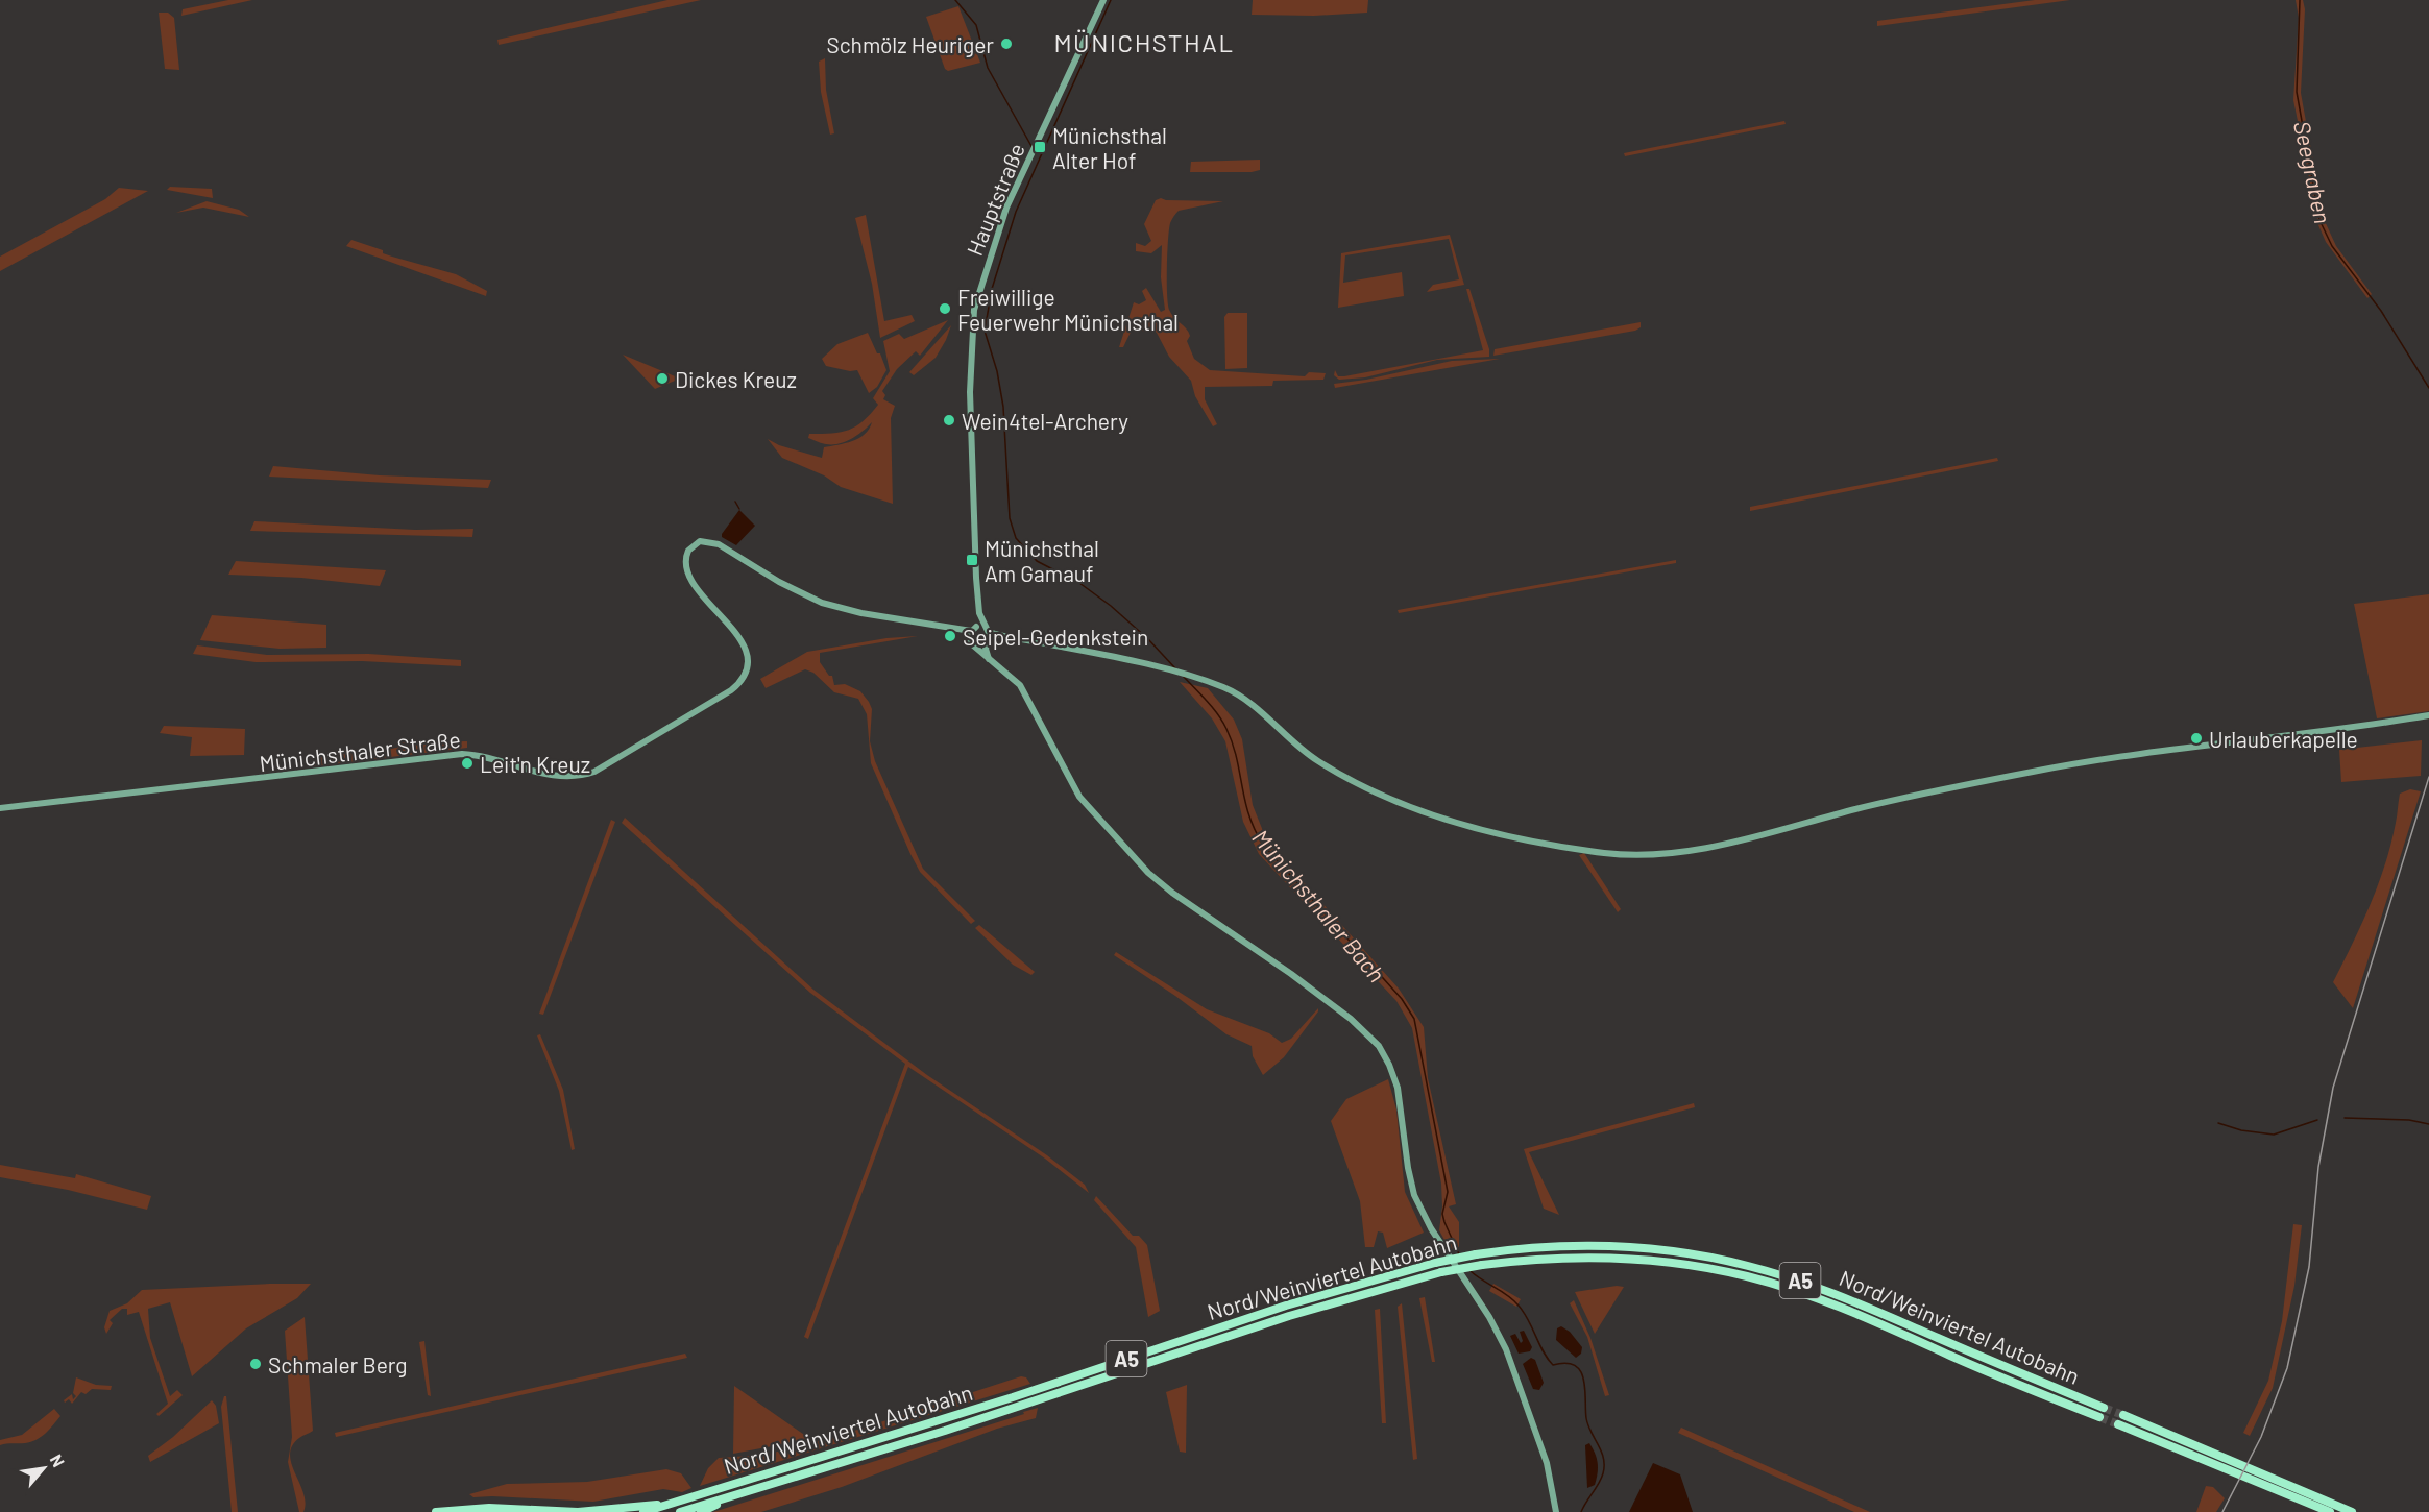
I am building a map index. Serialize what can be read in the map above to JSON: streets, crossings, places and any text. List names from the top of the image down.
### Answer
{
  "streets": {
    "highway": ["Nord/Weinviertel Autobahn", "A5"],
    "street": ["Hauptstraße", "Münichsthaler Straße"]
  },
  "crossings": [
    ["Hauptstraße", "Münichsthaler Straße"]
  ],
  "districts": ["MÜNICHSTHAL"],
  "water": ["Seegraben", "Münichsthaler Bach"],
  "places": {
    "other": [
      "Schmölz Heuriger",
      "Freiwillige Feuerwehr Münichsthal",
      "Dickes Kreuz",
      "Wein4tel-Archery",
      "Seipel-Gedenkstein",
      "Urlauberkapelle",
      "Leit'n Kreuz",
      "Schmaler Berg"
    ],
    "transit": ["Münichsthal Alter Hof", "Münichsthal Am Gamauf"]
  },
  "north": "top right"
}
